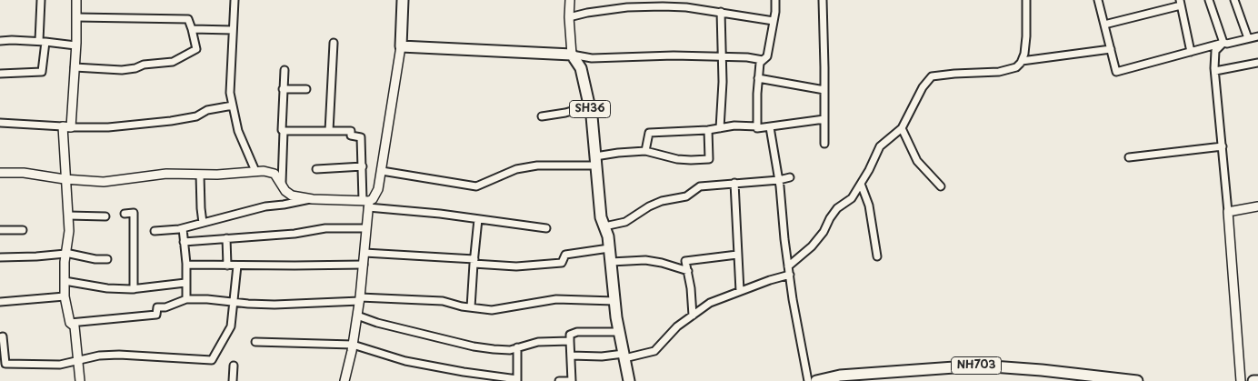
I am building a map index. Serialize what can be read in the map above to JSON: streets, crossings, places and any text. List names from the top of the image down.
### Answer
{
  "streets": {
    "highway": ["SH36", "NH703"]
  }
}
